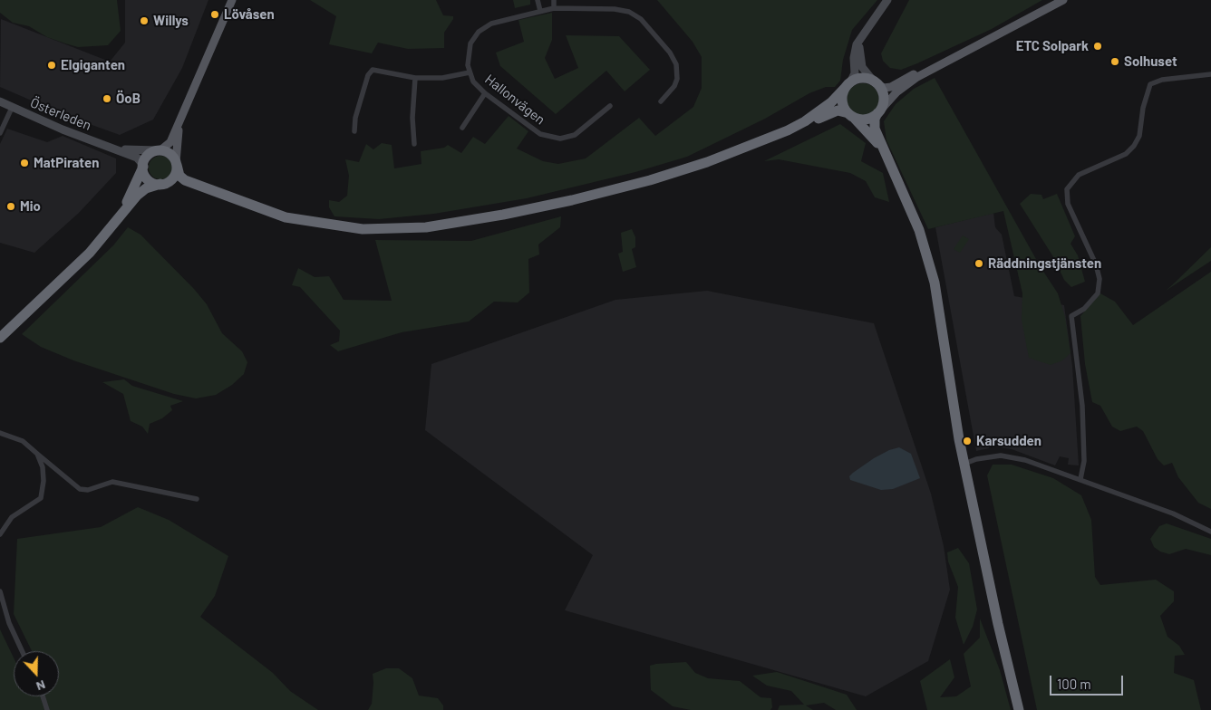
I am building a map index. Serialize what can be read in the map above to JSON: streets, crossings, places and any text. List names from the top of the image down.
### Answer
{
  "streets": {
    "street": ["Hallonvägen", "Österleden"]
  },
  "places": [
    "Lövåsen",
    "Willys",
    "ETC Solpark",
    "Solhuset",
    "Elgiganten",
    "ÖoB",
    "MatPiraten",
    "Mio",
    "Räddningstjänsten",
    "Karsudden"
  ],
  "scale_bar": "100 m",
  "north": "bottom"
}
